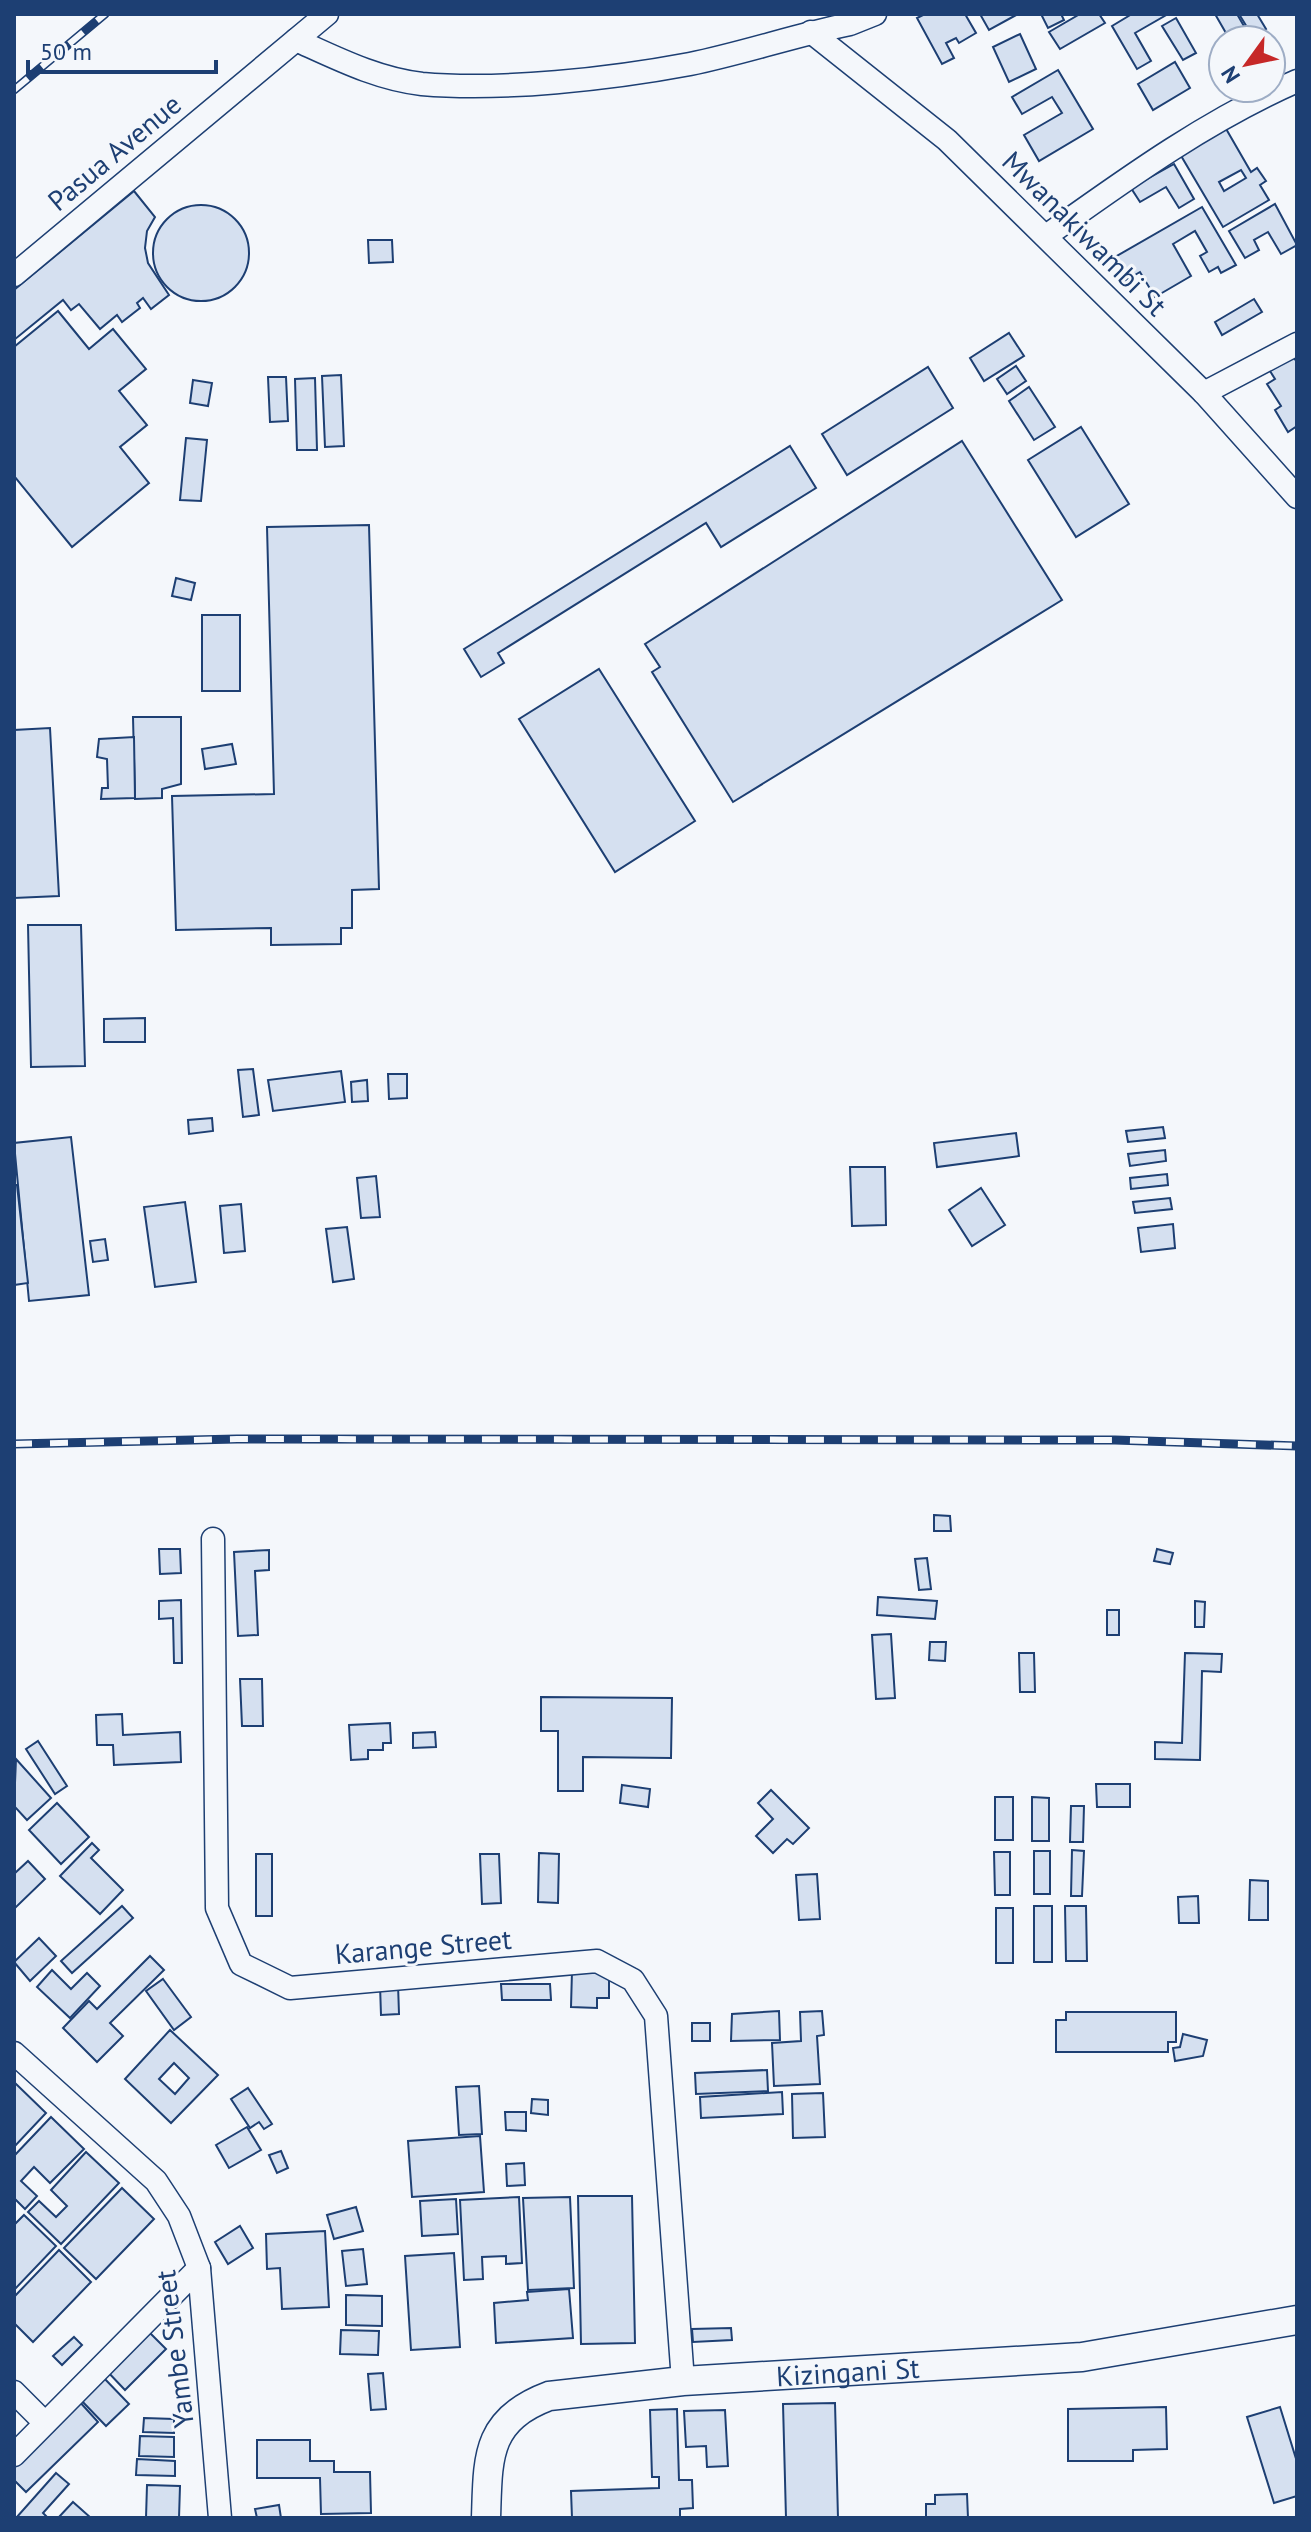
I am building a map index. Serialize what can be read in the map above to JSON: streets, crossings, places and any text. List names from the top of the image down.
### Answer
{
  "streets": {
    "street": [
      "Pasua Avenue",
      "Mwanakiwambi St",
      "Karange Street",
      "Yambe Street",
      "Kizingani St"
    ]
  },
  "crossings": [
    ["Karange Street", "Kizingani St"]
  ],
  "scale_bar": "50 m",
  "north": "bottom left"
}
